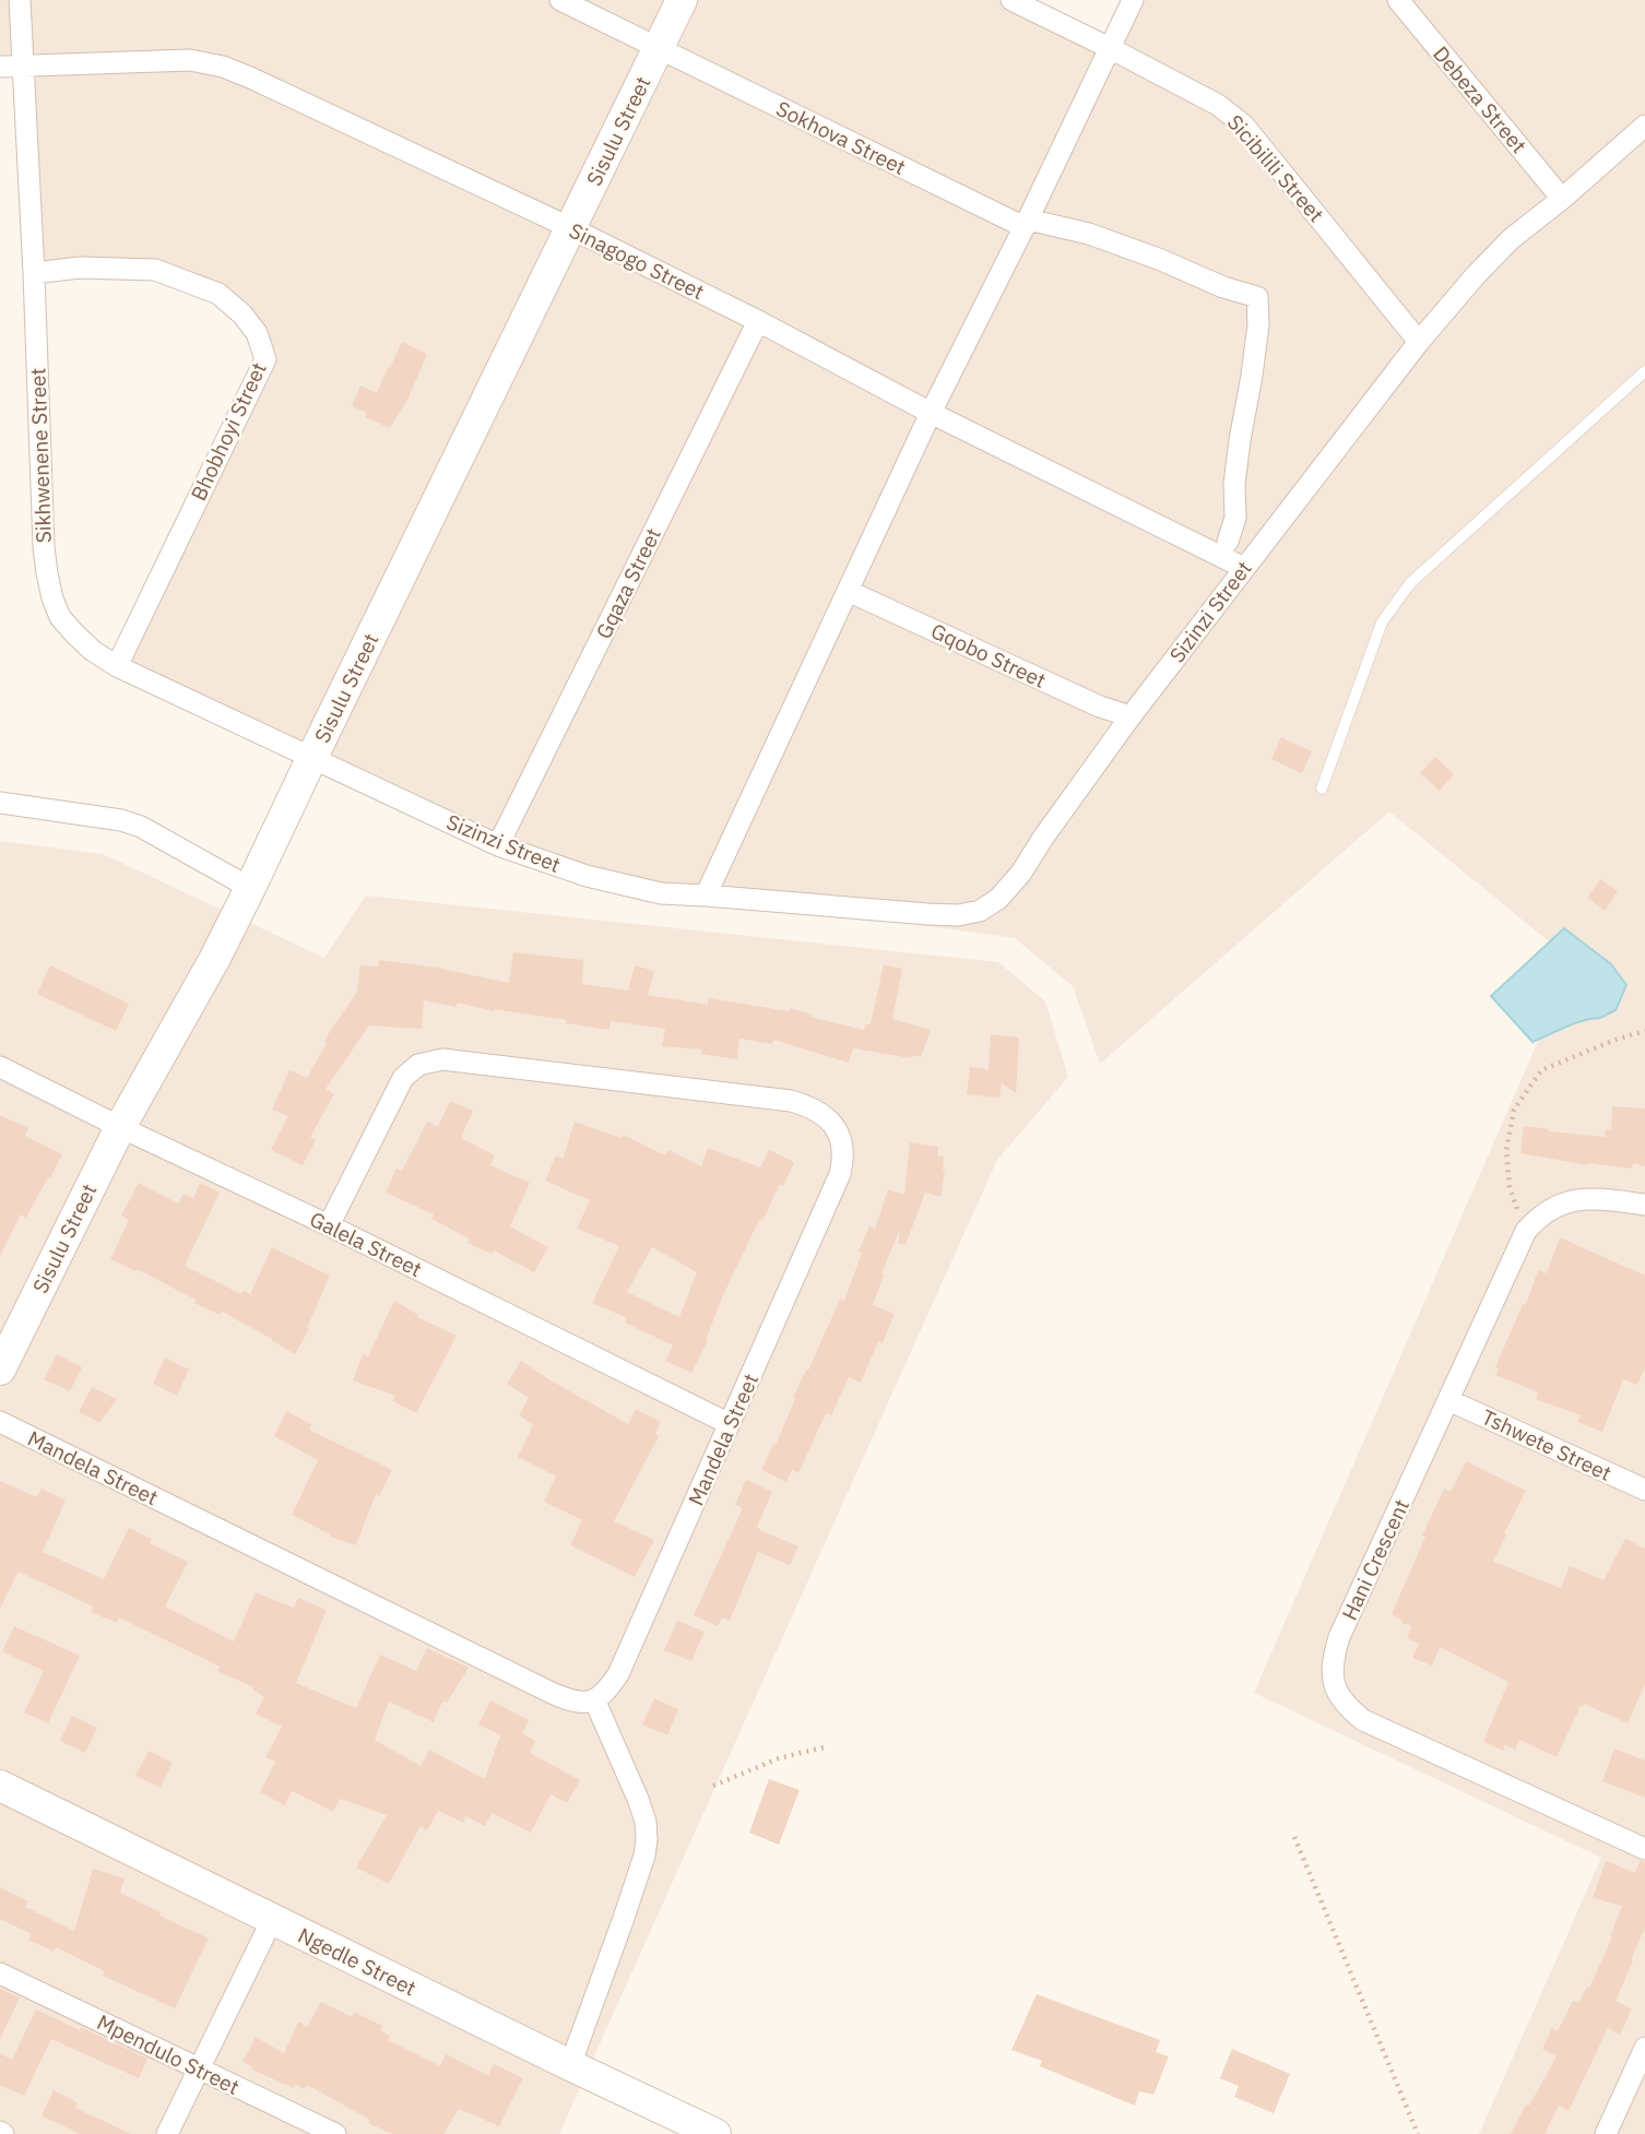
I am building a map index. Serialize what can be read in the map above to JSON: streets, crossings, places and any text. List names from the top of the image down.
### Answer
{
  "streets": {
    "street": [
      "Debeza Street",
      "Sisulu Street",
      "Sokhova Street",
      "Sicibilili Street",
      "Sinagogo Street",
      "Bhobhoyi Street",
      "Sikhwenene Street",
      "Gqaza Street",
      "Sizinzi Street",
      "Gqobo Street",
      "Galela Street",
      "Mandela Street",
      "Tshwete Street",
      "Hani Crescent",
      "Ngedle Street",
      "Mpendulo Street"
    ]
  },
  "crossings": [
    ["Debeza Street", "Sizinzi Street"],
    ["Sisulu Street", "Sokhova Street"],
    ["Sisulu Street", "Sinagogo Street"],
    ["Sisulu Street", "Sikhwenene Street"],
    ["Sisulu Street", "Sizinzi Street"],
    ["Sisulu Street", "Galela Street"],
    ["Sicibilili Street", "Sizinzi Street"],
    ["Sinagogo Street", "Sikhwenene Street"],
    ["Sinagogo Street", "Gqaza Street"],
    ["Sinagogo Street", "Sizinzi Street"],
    ["Bhobhoyi Street", "Sikhwenene Street"],
    ["Sikhwenene Street", "Sizinzi Street"],
    ["Gqaza Street", "Sizinzi Street"],
    ["Sizinzi Street", "Gqobo Street"],
    ["Galela Street", "Mandela Street"],
    ["Tshwete Street", "Hani Crescent"]
  ]
}
